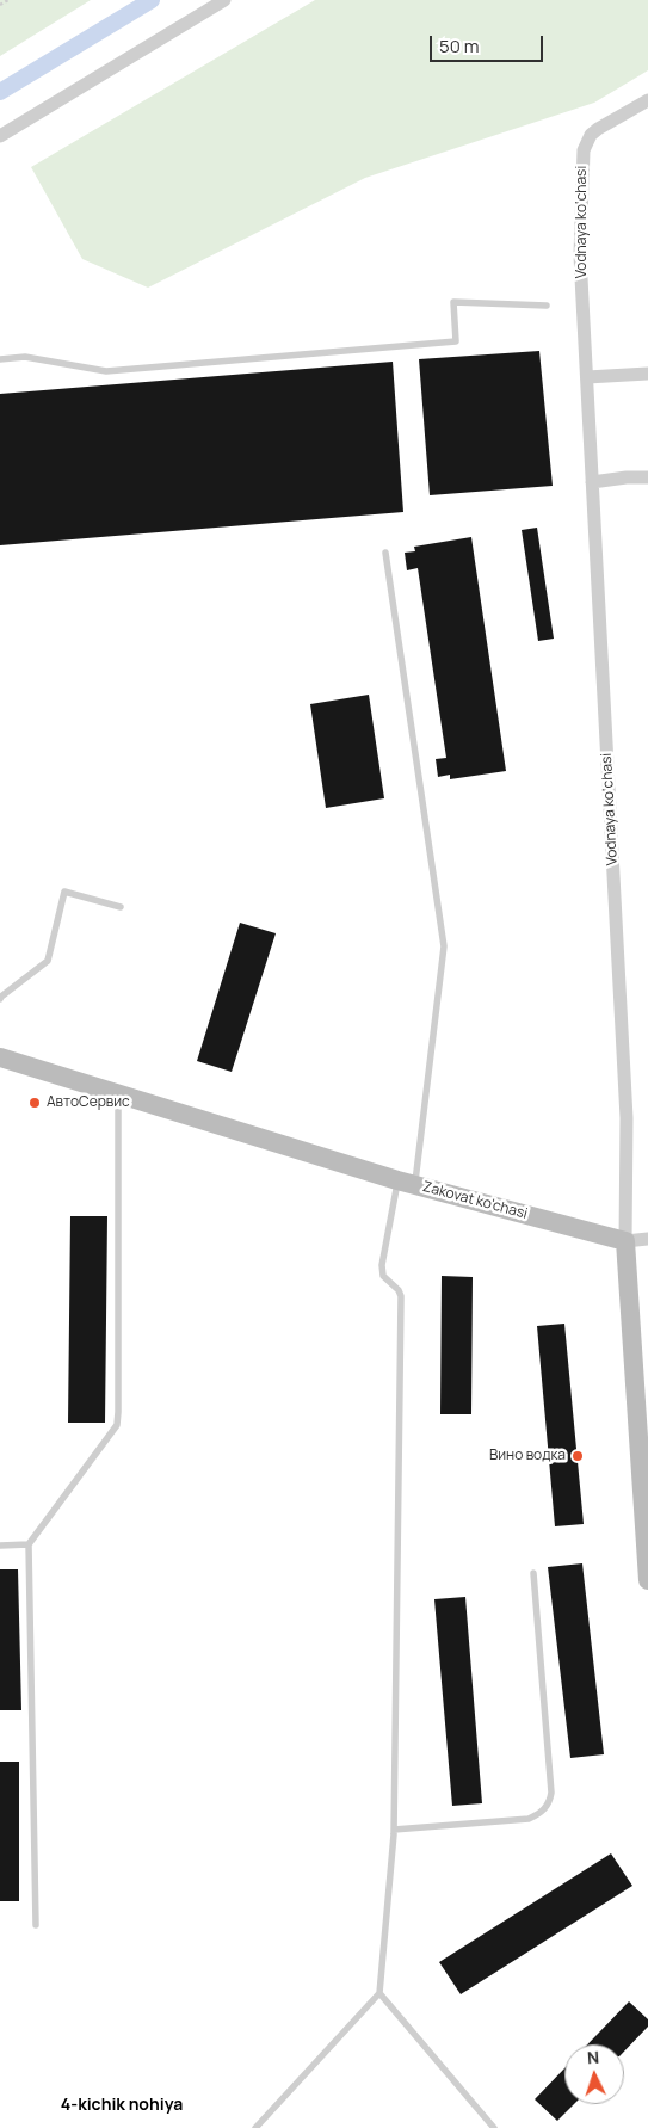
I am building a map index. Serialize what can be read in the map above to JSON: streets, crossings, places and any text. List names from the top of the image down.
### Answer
{
  "streets": {
    "main road": ["Zakovat ko'chasi"],
    "street": ["Vodnaya ko‘chasi"]
  },
  "crossings": [
    ["Vodnaya ko‘chasi", "Zakovat ko'chasi"]
  ],
  "districts": ["4-kichik nohiya"],
  "places": ["АвтоСервис", "Вино водка"],
  "scale_bar": "50 m",
  "north": "top"
}
